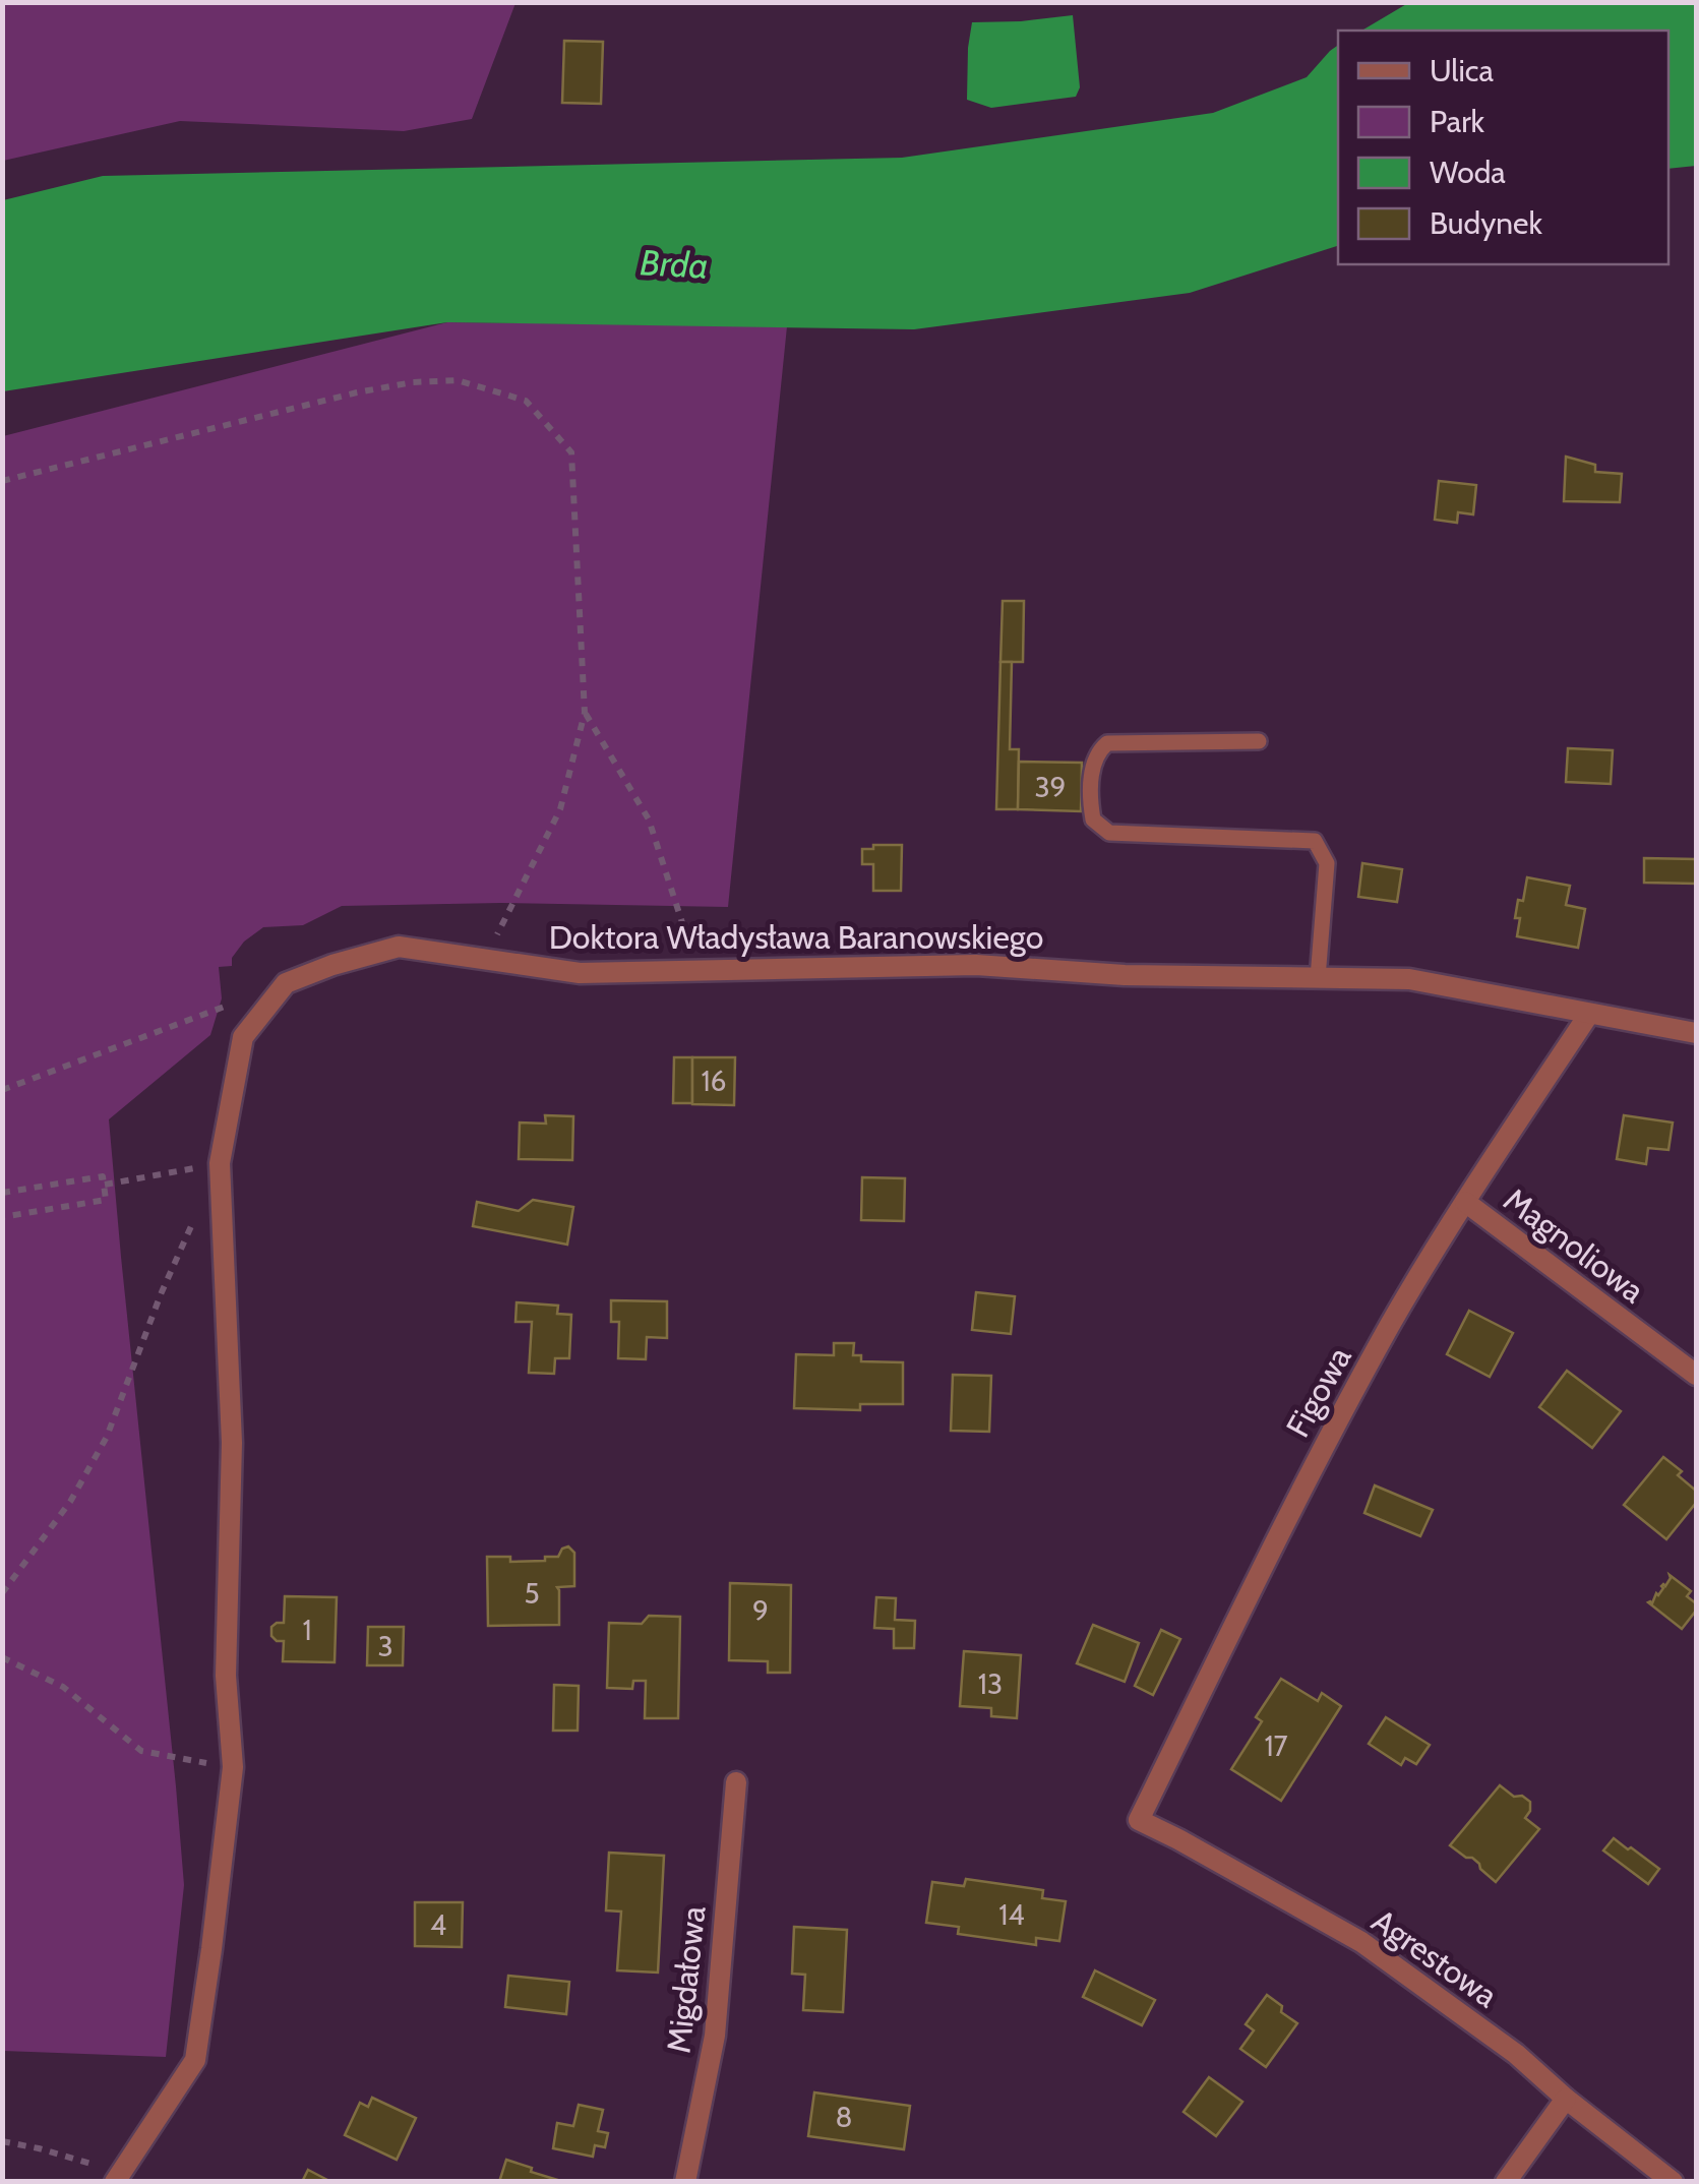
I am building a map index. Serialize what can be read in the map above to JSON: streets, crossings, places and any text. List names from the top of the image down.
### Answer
{
  "streets": {
    "street": [
      "Doktora Władysława Baranowskiego",
      "Magnoliowa",
      "Figowa",
      "Agrestowa",
      "Migdałowa"
    ]
  },
  "crossings": [
    ["Doktora Władysława Baranowskiego", "Figowa"],
    ["Magnoliowa", "Figowa"],
    ["Figowa", "Agrestowa"]
  ],
  "water": ["Brda"],
  "house_numbers": [
    "39",
    "16",
    "5",
    "9",
    "1",
    "3",
    "13",
    "17",
    "14",
    "4",
    "8"
  ],
  "legend": [
    "Ulica",
    "Park",
    "Woda",
    "Budynek"
  ]
}
